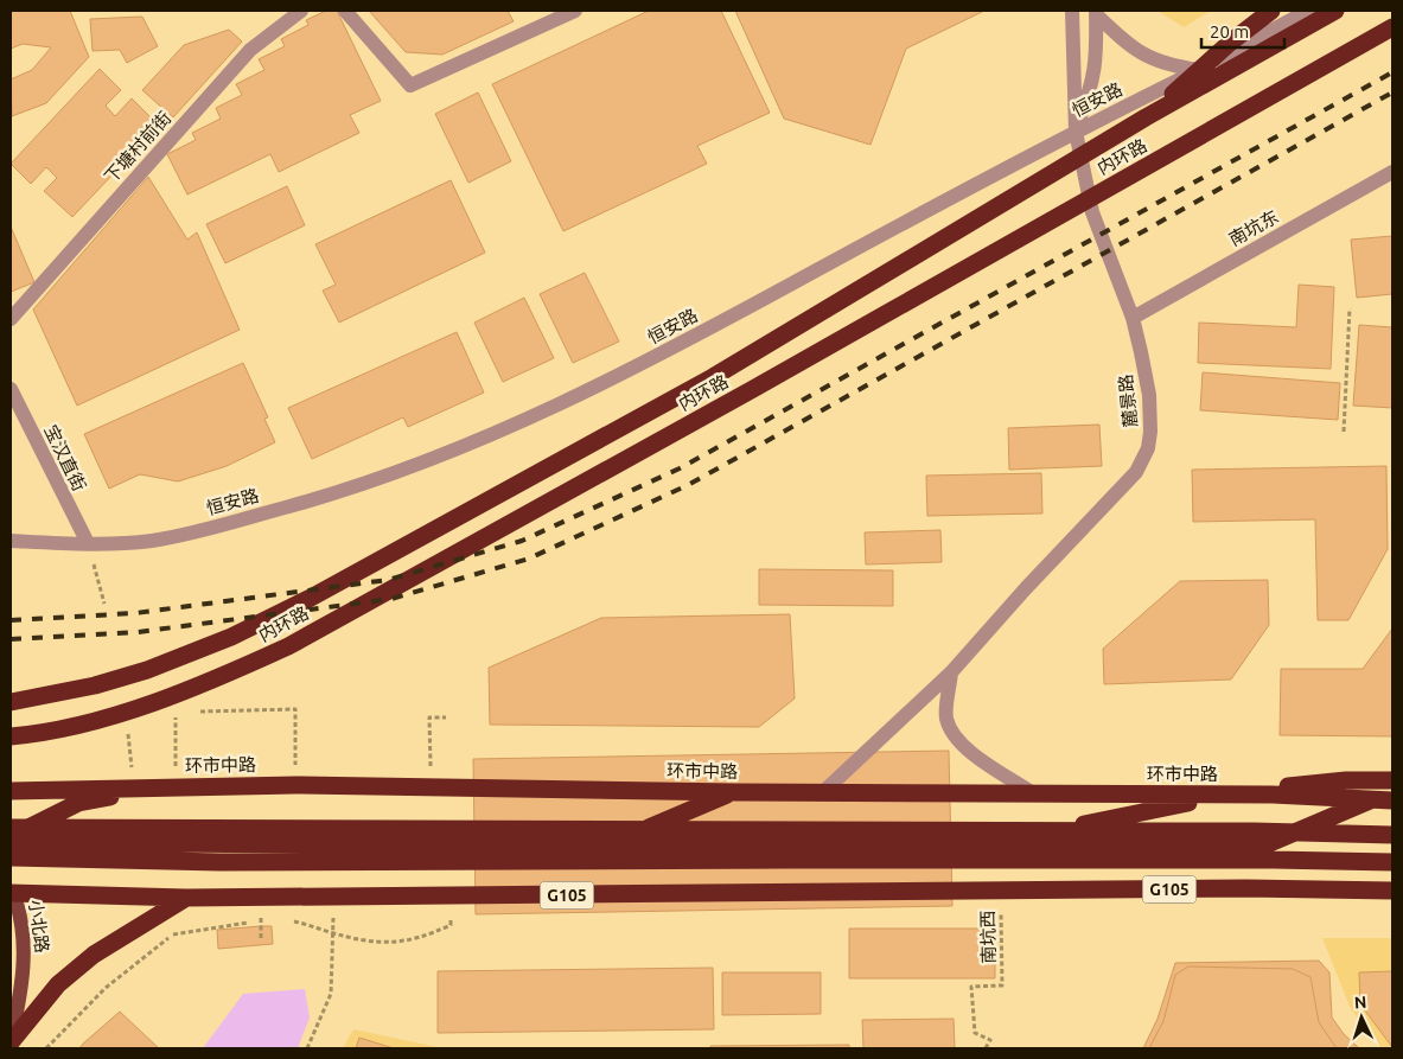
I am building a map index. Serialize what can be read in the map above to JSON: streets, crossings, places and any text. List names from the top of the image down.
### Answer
{
  "streets": {
    "highway": ["内环路", "环市中路", "G105"],
    "main road": ["小北路"],
    "street": [
      "恒安路",
      "下塘村前街",
      "南坑东",
      "麓景路",
      "宝汉直街"
    ],
    "path": ["南坑西"]
  },
  "crossings": [
    ["恒安路", "麓景路"],
    ["恒安路", "宝汉直街"],
    ["南坑东", "麓景路"],
    ["麓景路", "环市中路"],
    ["G105", "小北路"],
    ["G105", "南坑西"]
  ],
  "scale_bar": "20 m",
  "north": "top"
}
